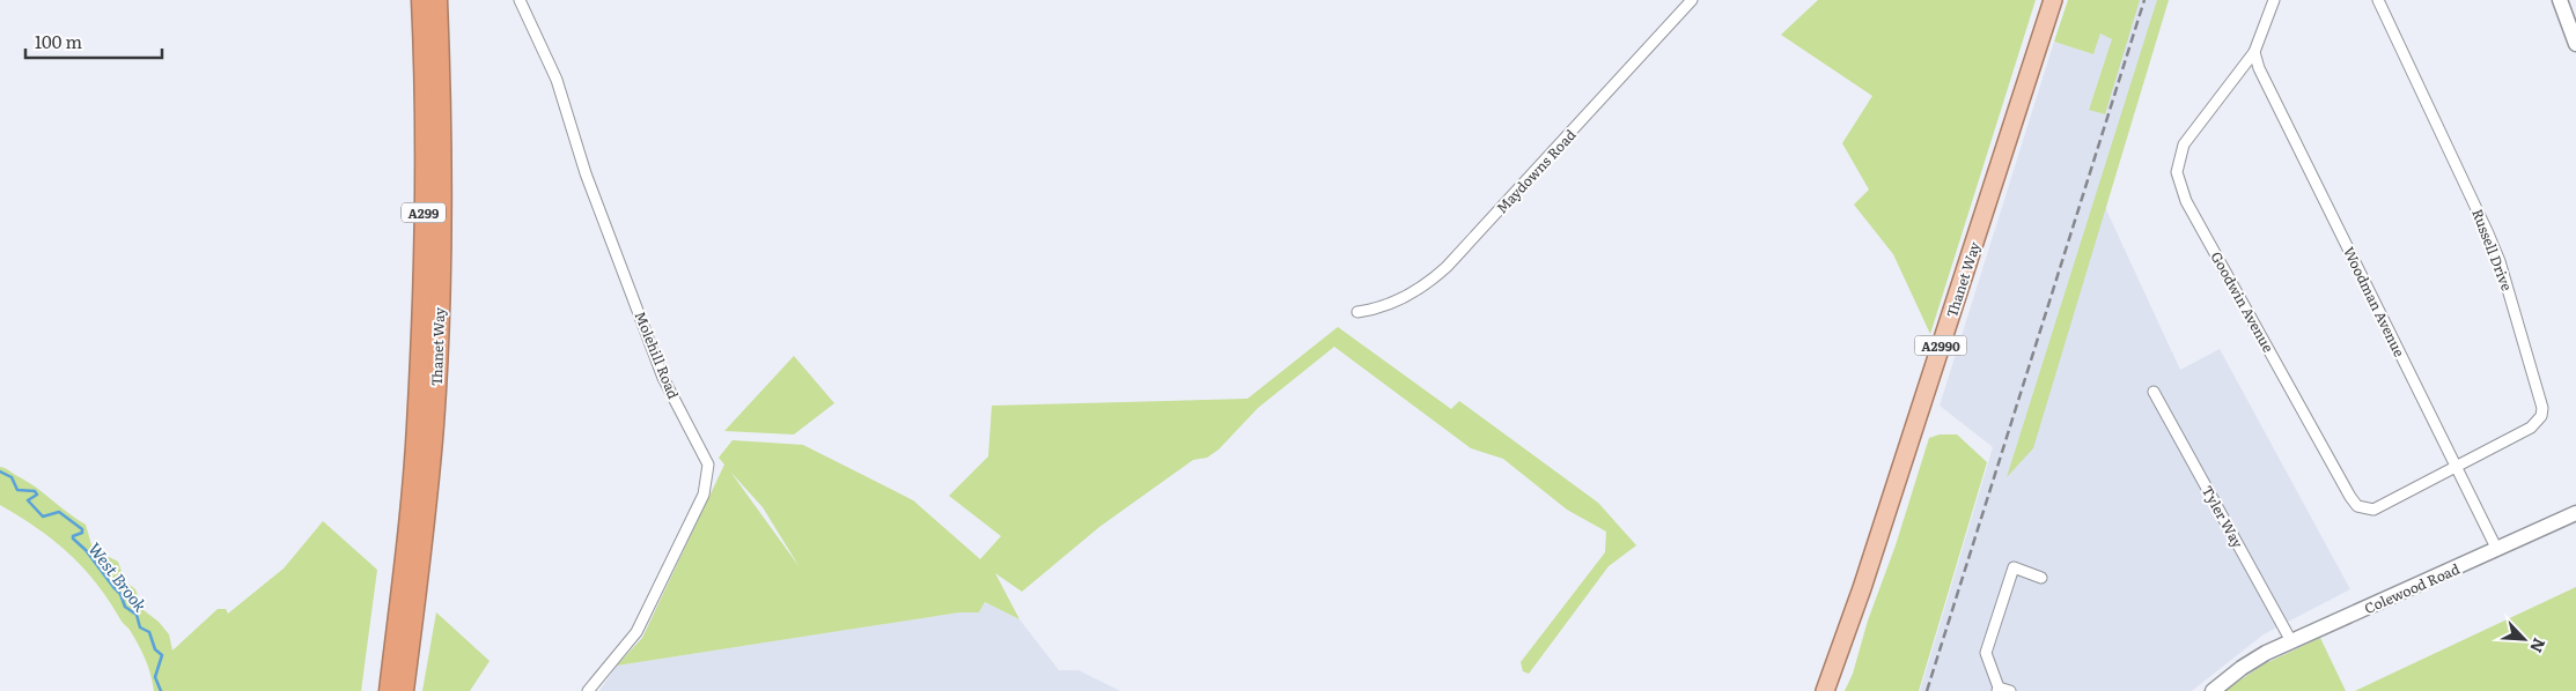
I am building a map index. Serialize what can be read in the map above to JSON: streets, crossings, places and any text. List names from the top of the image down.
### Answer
{
  "streets": {
    "highway": ["A299", "Thanet Way"],
    "main road": ["A2990", "Colewood Road"],
    "street": [
      "Maydowns Road",
      "Russell Drive",
      "Goodwin Avenue",
      "Woodman Avenue",
      "Molehill Road",
      "Tyler Way"
    ]
  },
  "crossings": [
    ["Russell Drive", "Goodwin Avenue"],
    ["Russell Drive", "Woodman Avenue"],
    ["Goodwin Avenue", "Woodman Avenue"],
    ["Woodman Avenue", "Colewood Road"],
    ["Tyler Way", "Colewood Road"]
  ],
  "water": ["West Brook"],
  "scale_bar": "100 m",
  "north": "bottom right"
}
